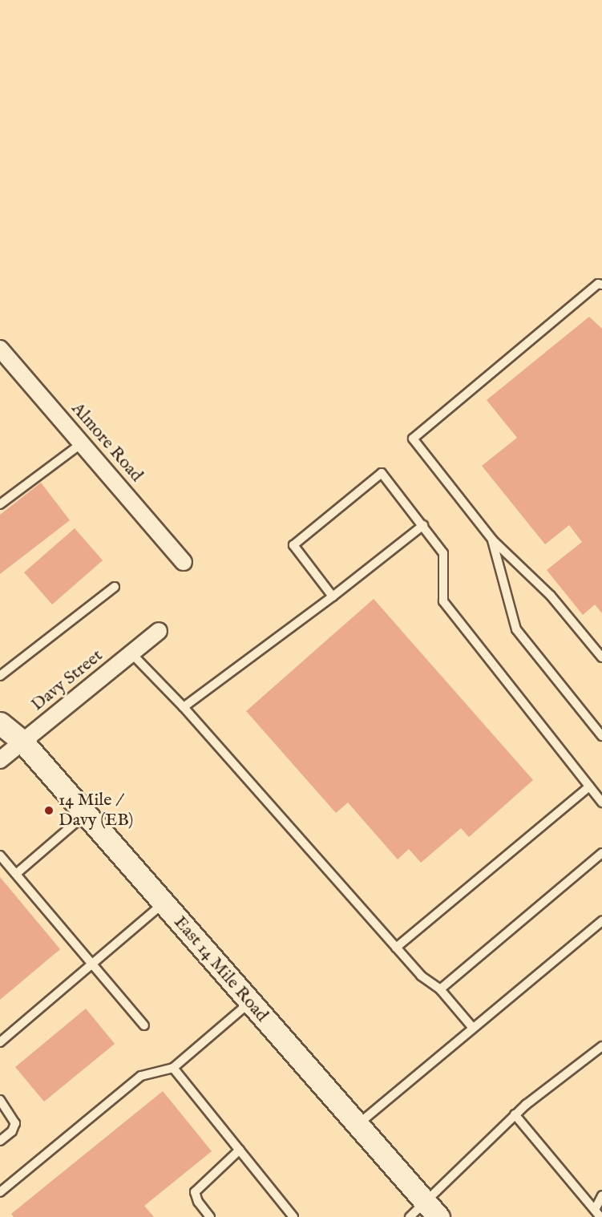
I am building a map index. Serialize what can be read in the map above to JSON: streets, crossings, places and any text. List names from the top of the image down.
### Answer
{
  "streets": {
    "main road": ["East 14 Mile Road"],
    "street": ["Almore Road", "Davy Street"]
  },
  "crossings": [
    ["Davy Street", "East 14 Mile Road"]
  ],
  "places": ["14 Mile / Davy (EB)"]
}
